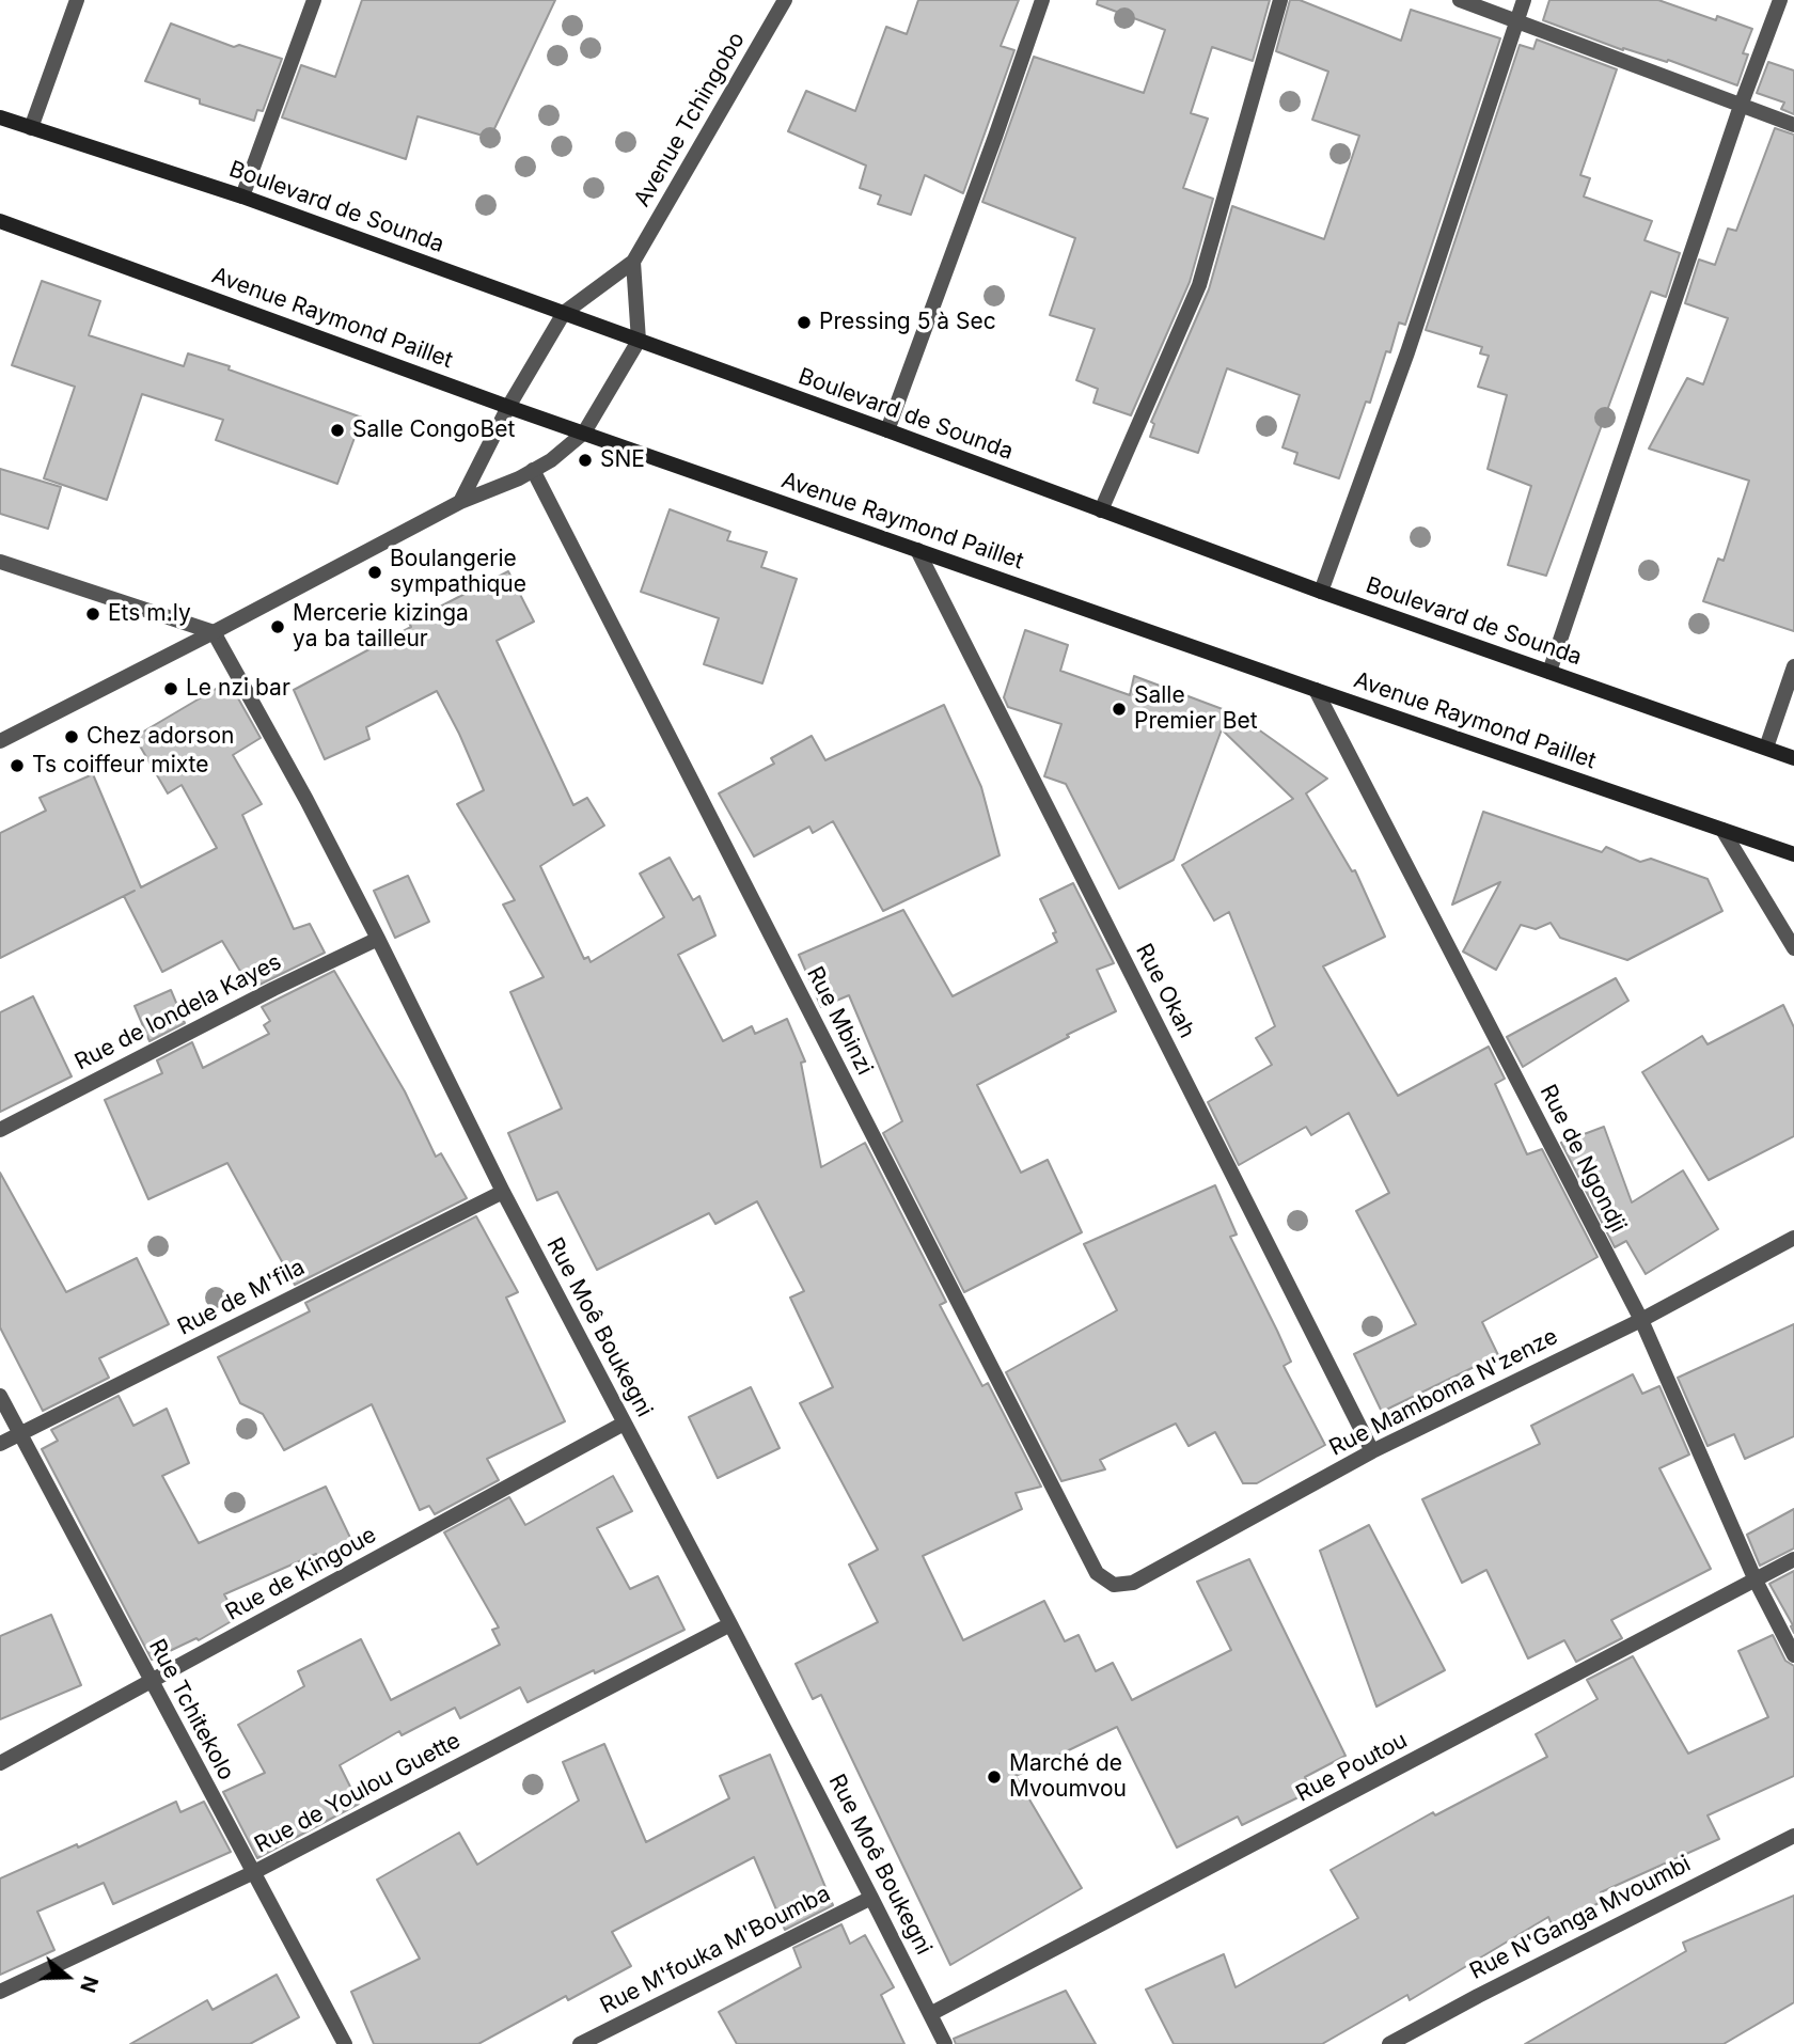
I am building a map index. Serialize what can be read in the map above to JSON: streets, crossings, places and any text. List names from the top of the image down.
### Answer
{
  "streets": {
    "main road": ["Boulevard de Sounda", "Avenue Raymond Paillet"],
    "street": [
      "Avenue Tchingobo",
      "Rue Okah",
      "Rue de londela Kayes",
      "Rue Mbinzi",
      "Rue de Ngondji",
      "Rue de M'fila",
      "Rue Moê Boukegni",
      "Rue Mamboma N'zenze",
      "Rue de Kingoue",
      "Rue Tchitekolo",
      "Rue Poutou",
      "Rue de Youlou Guette",
      "Rue N'Ganga Mvoumbi",
      "Rue M'fouka M'Boumba"
    ]
  },
  "crossings": [
    ["Avenue Tchingobo", "Boulevard de Sounda"],
    ["Avenue Raymond Paillet", "Rue Okah"],
    ["Avenue Raymond Paillet", "Rue de Ngondji"],
    ["Rue Okah", "Rue Mamboma N'zenze"],
    ["Rue de londela Kayes", "Rue Moê Boukegni"],
    ["Rue Mbinzi", "Rue Mamboma N'zenze"],
    ["Rue de Ngondji", "Rue Mamboma N'zenze"],
    ["Rue de Ngondji", "Rue Poutou"],
    ["Rue de M'fila", "Rue Moê Boukegni"],
    ["Rue de M'fila", "Rue Tchitekolo"],
    ["Rue Moê Boukegni", "Rue de Kingoue"],
    ["Rue Moê Boukegni", "Rue Poutou"],
    ["Rue Moê Boukegni", "Rue de Youlou Guette"],
    ["Rue Moê Boukegni", "Rue M'fouka M'Boumba"],
    ["Rue de Kingoue", "Rue Tchitekolo"],
    ["Rue Tchitekolo", "Rue de Youlou Guette"]
  ],
  "places": [
    "Pressing 5 à Sec",
    "Salle CongoBet",
    "SNE",
    "Boulangerie sympathique",
    "Ets m.ly",
    "Mercerie kizinga ya ba tailleur",
    "Le nzi bar",
    "Salle Premier Bet",
    "Chez adorson",
    "Ts coiffeur mixte",
    "Marché de Mvoumvou"
  ],
  "north": "right"
}
